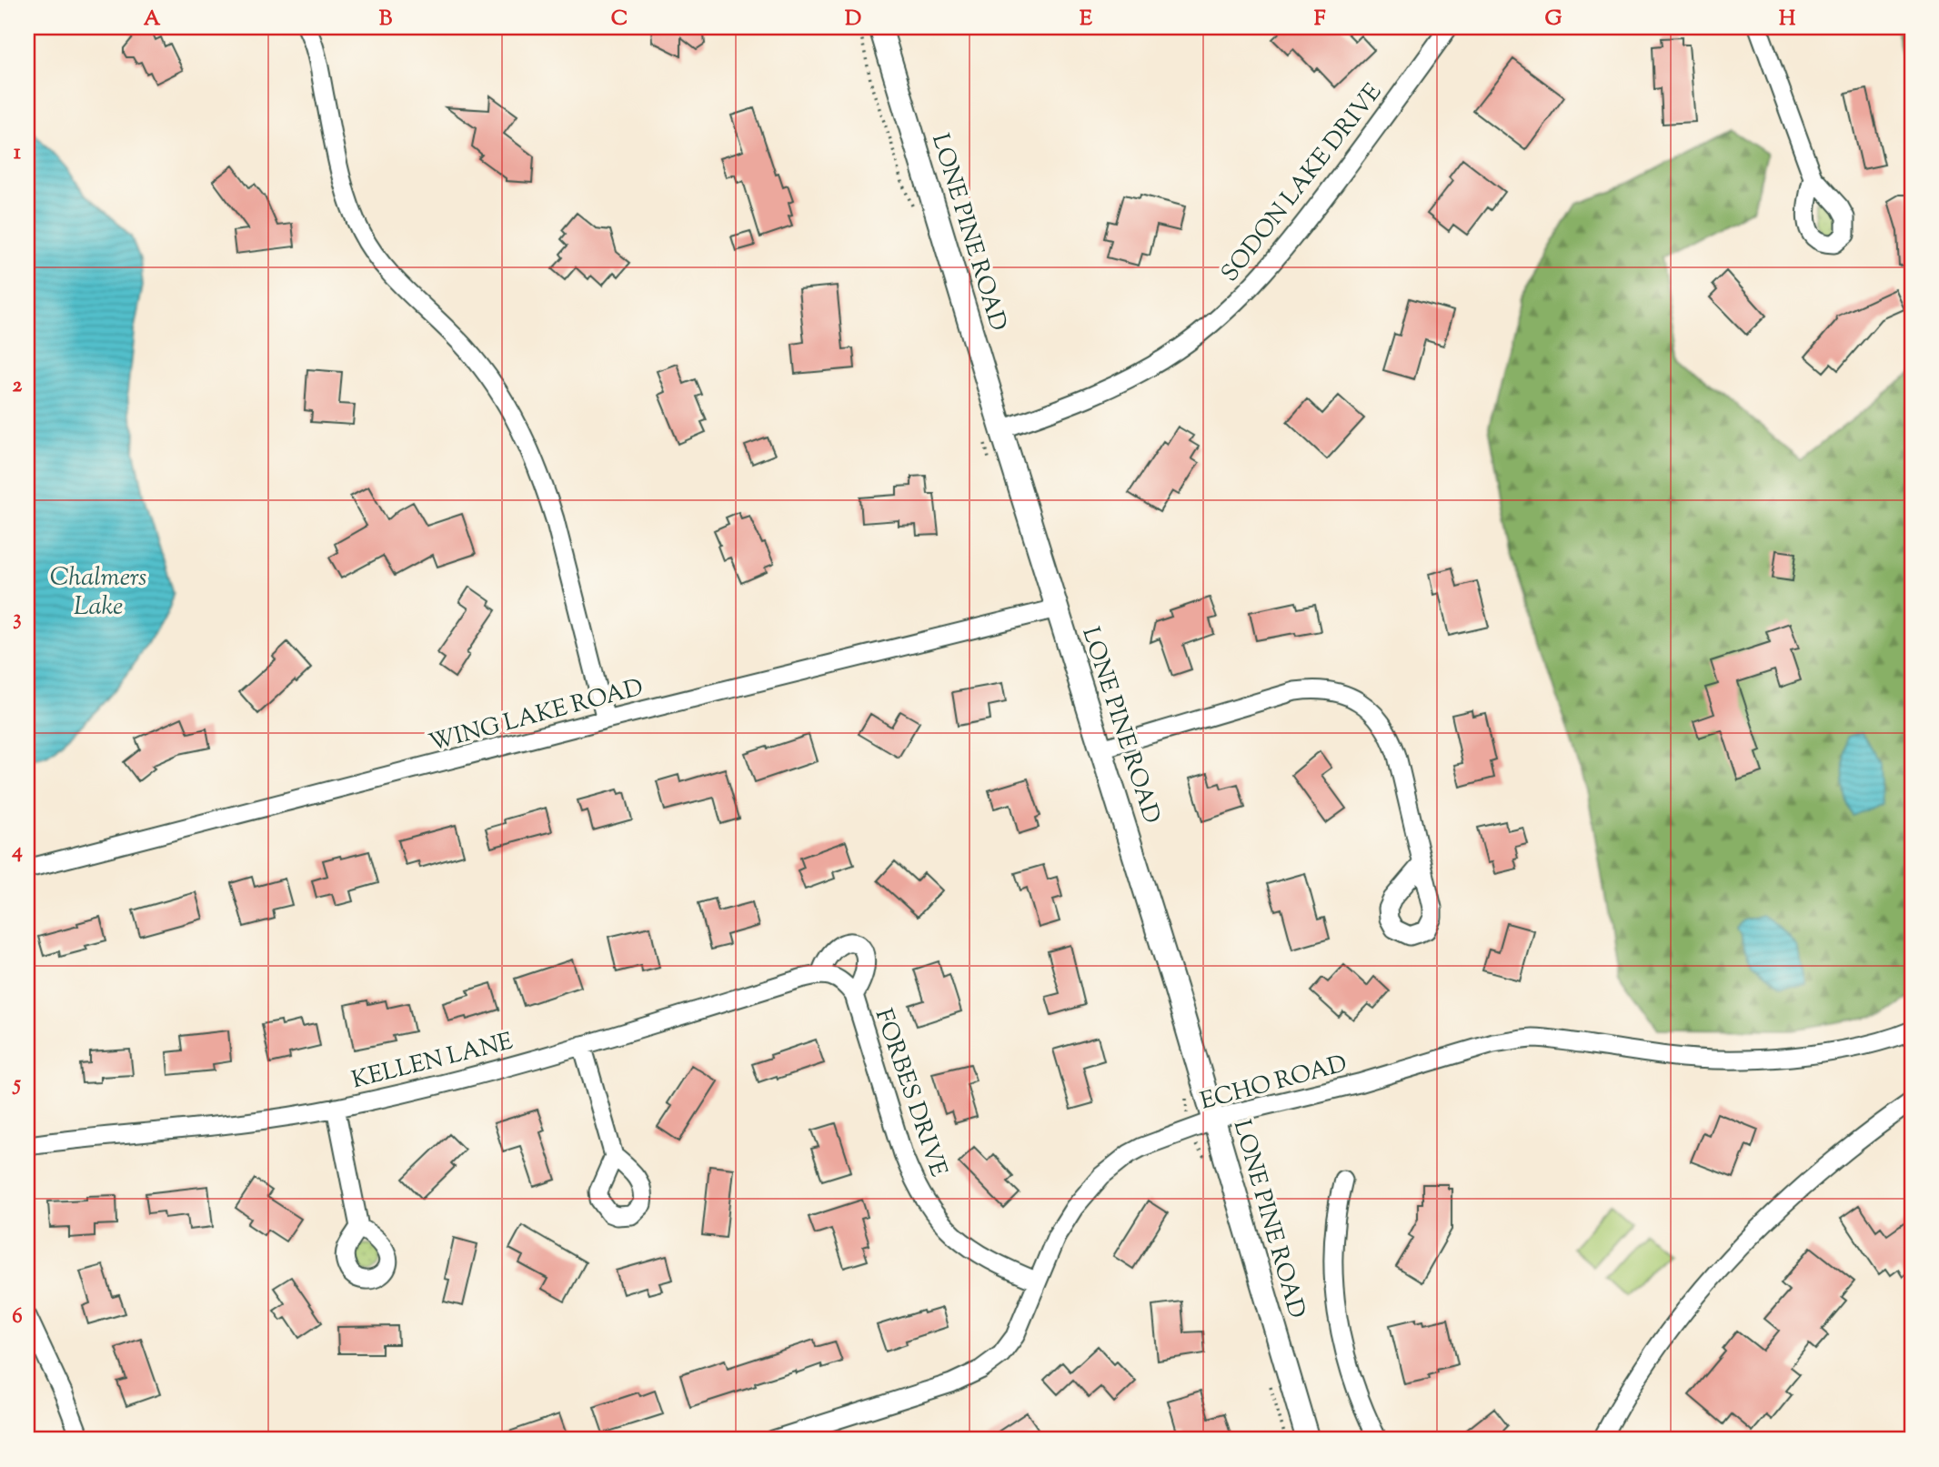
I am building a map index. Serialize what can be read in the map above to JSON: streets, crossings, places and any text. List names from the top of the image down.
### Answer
{
  "streets": {
    "street": [
      "SODON LAKE DRIVE",
      "LONE PINE ROAD",
      "WING LAKE ROAD",
      "KELLEN LANE",
      "ECHO ROAD",
      "FORBES DRIVE"
    ]
  },
  "crossings": [
    ["SODON LAKE DRIVE", "LONE PINE ROAD"],
    ["LONE PINE ROAD", "WING LAKE ROAD"],
    ["LONE PINE ROAD", "ECHO ROAD"],
    ["KELLEN LANE", "FORBES DRIVE"],
    ["ECHO ROAD", "FORBES DRIVE"]
  ],
  "water": ["Chalmers Lake"],
  "grid": {
    "columns": [
      "A",
      "B",
      "C",
      "D",
      "E",
      "F",
      "G",
      "H"
    ],
    "rows": [
      "1",
      "2",
      "3",
      "4",
      "5",
      "6"
    ]
  }
}
